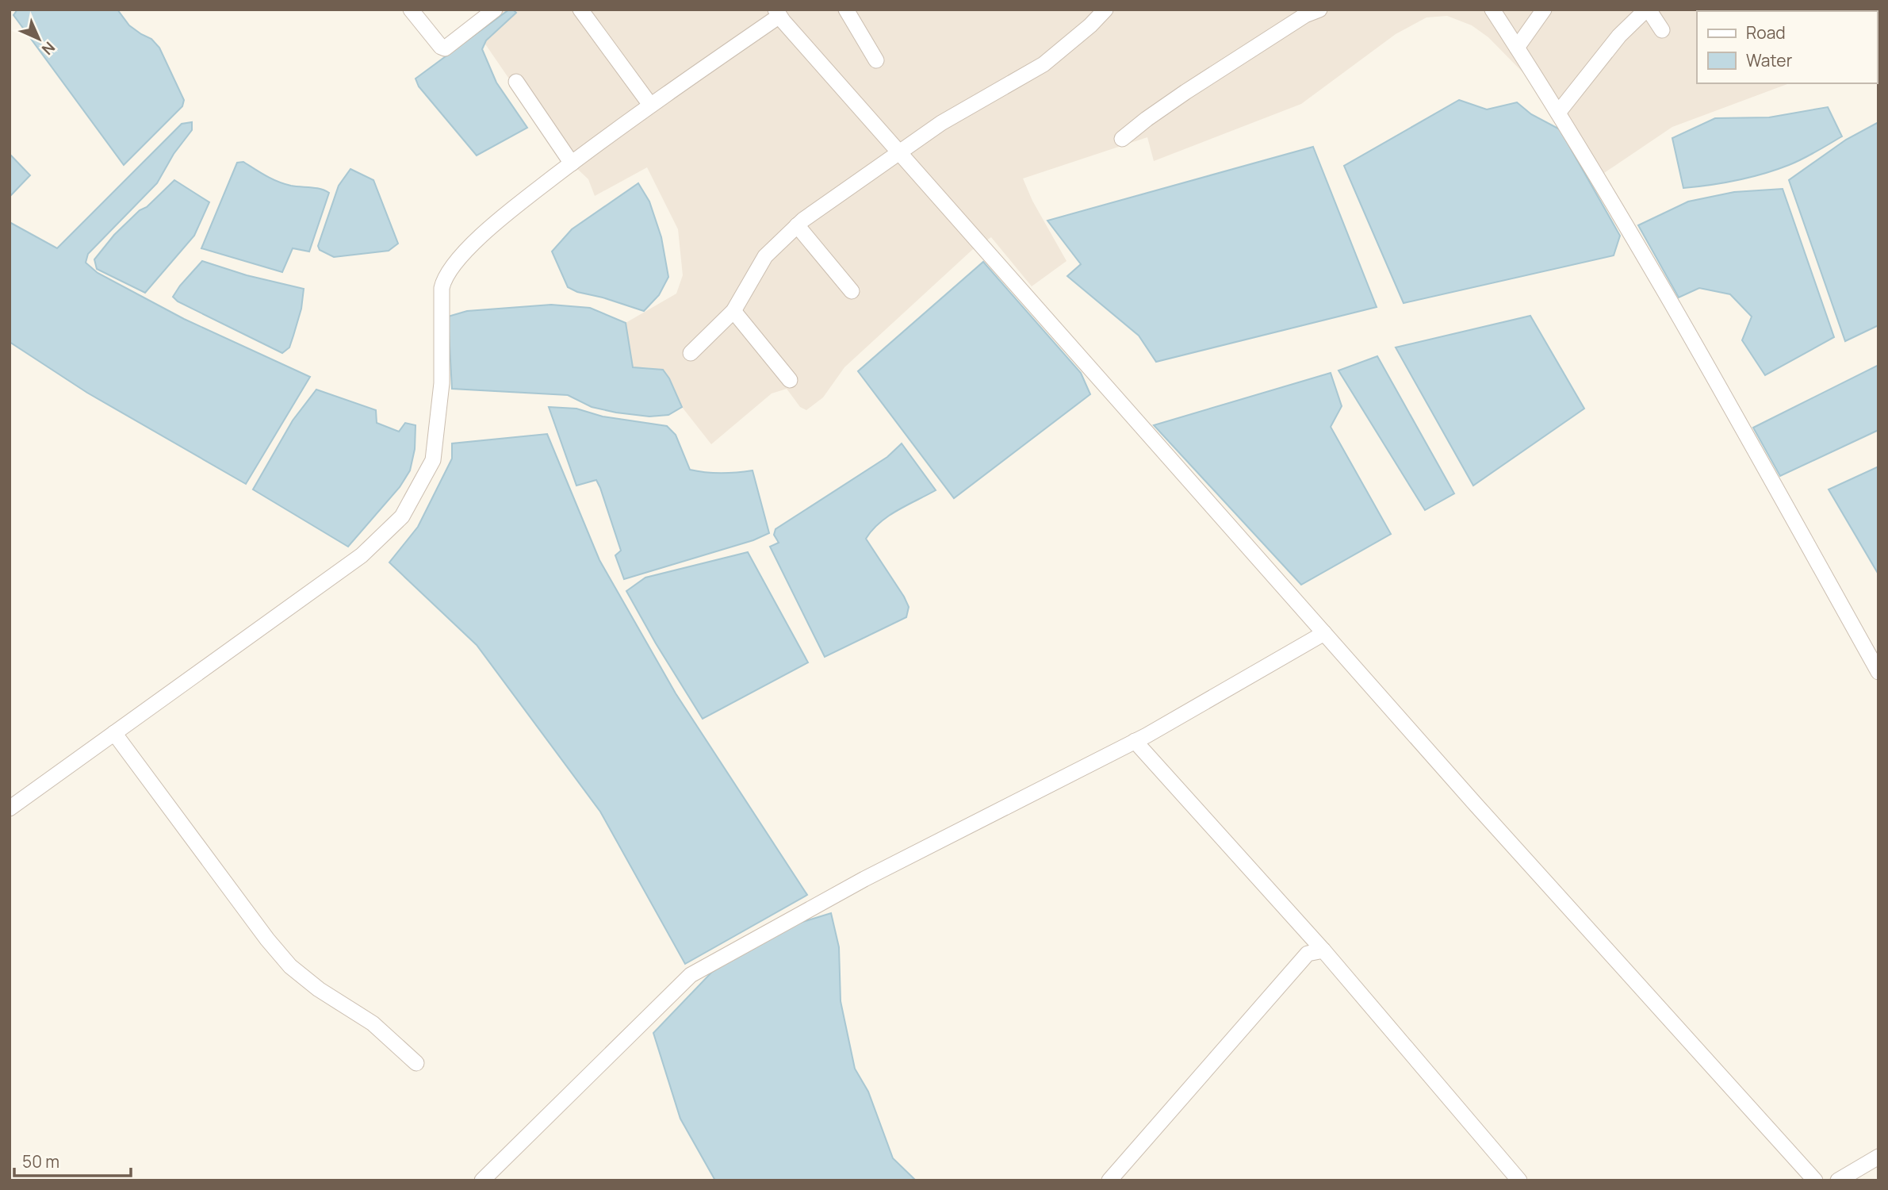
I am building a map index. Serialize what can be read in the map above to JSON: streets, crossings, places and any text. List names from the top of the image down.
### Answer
{
  "legend": ["Road", "Water"],
  "scale_bar": "50 m",
  "north": "bottom right"
}
